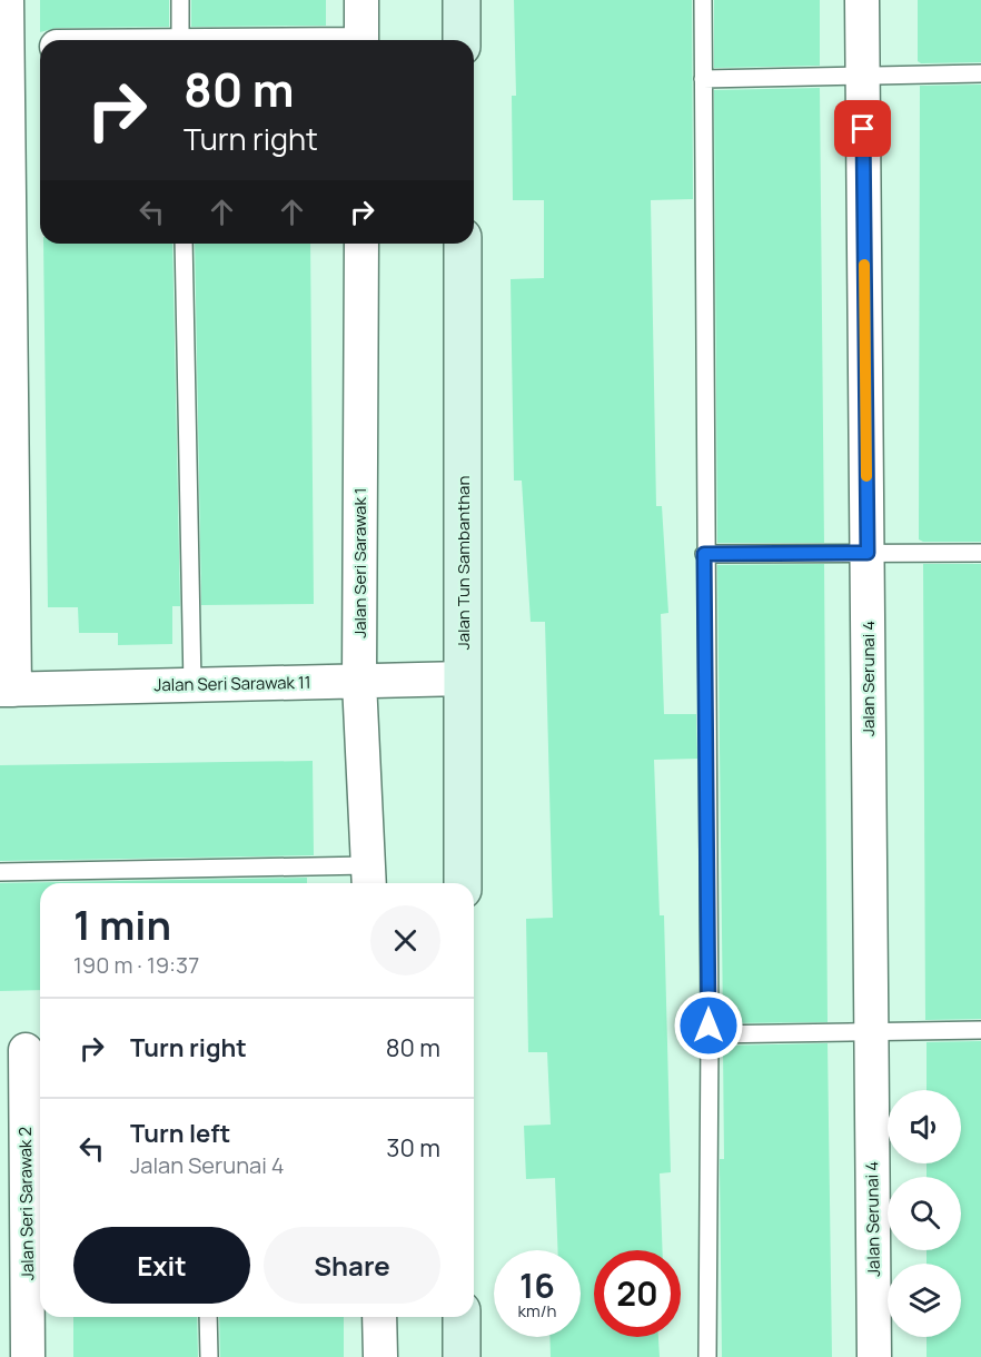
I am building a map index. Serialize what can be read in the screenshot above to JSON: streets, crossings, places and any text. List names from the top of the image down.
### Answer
{
  "streets": {
    "street": [
      "Jalan Seri Sarawak 1",
      "Jalan Tun Sambanthan",
      "Jalan Serunai 4",
      "Jalan Seri Sarawak 11",
      "Jalan Seri Sarawak 2"
    ]
  },
  "crossings": [
    ["Jalan Seri Sarawak 1", "Jalan Seri Sarawak 11"],
    ["Jalan Tun Sambanthan", "Jalan Seri Sarawak 11"]
  ],
  "page": {
    "turn": ["80 m", "Turn right"],
    "heading": ["1 min", "190 m · 19:37"],
    "list": [
      {
        "name": "Turn right",
        "value": "80 m"
      },
      {
        "name": "Turn left",
        "note": "Jalan Serunai 4",
        "value": "30 m"
      }
    ],
    "buttons": ["Exit", "Share"],
    "speed": "16 km/h",
    "limit": "20"
  }
}
